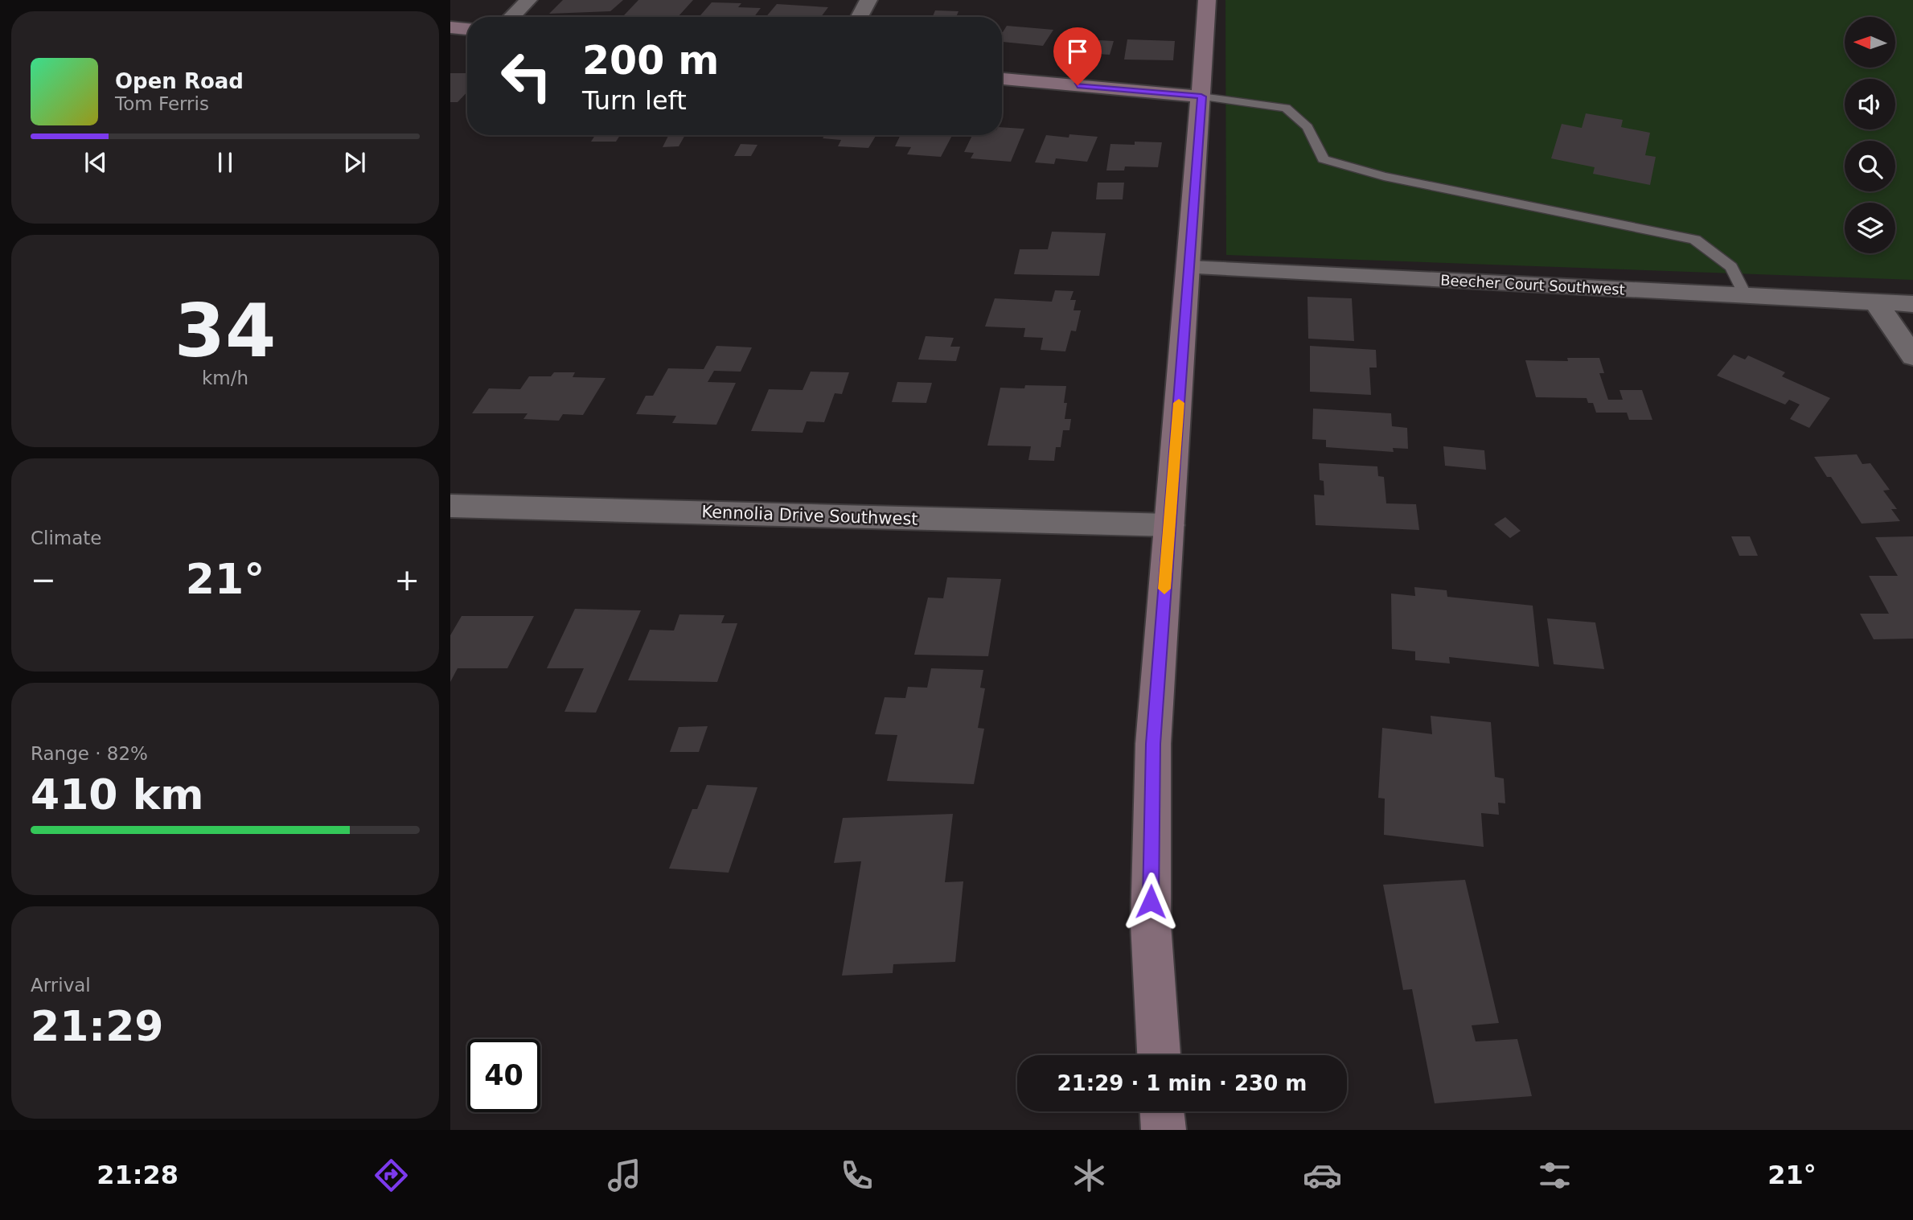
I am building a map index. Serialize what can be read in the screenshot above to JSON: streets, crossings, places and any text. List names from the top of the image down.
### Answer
{
  "streets": {
    "street": ["Beecher Court Southwest", "Kennolia Drive Southwest"]
  },
  "north": "left",
  "page": {
    "turn": ["200 m", "Turn left"],
    "song": ["Open Road", "Tom Ferris"],
    "tile": [
      ["34", "km/h"],
      "Climate",
      ["Range · 82%", "410 km"],
      ["Arrival", "21:29"]
    ],
    "heat": ["−", "21°", "+"],
    "limit": "40",
    "trip": "21:29 · 1 min · 230 m",
    "tabs": ["21:28", "21°"]
  }
}
